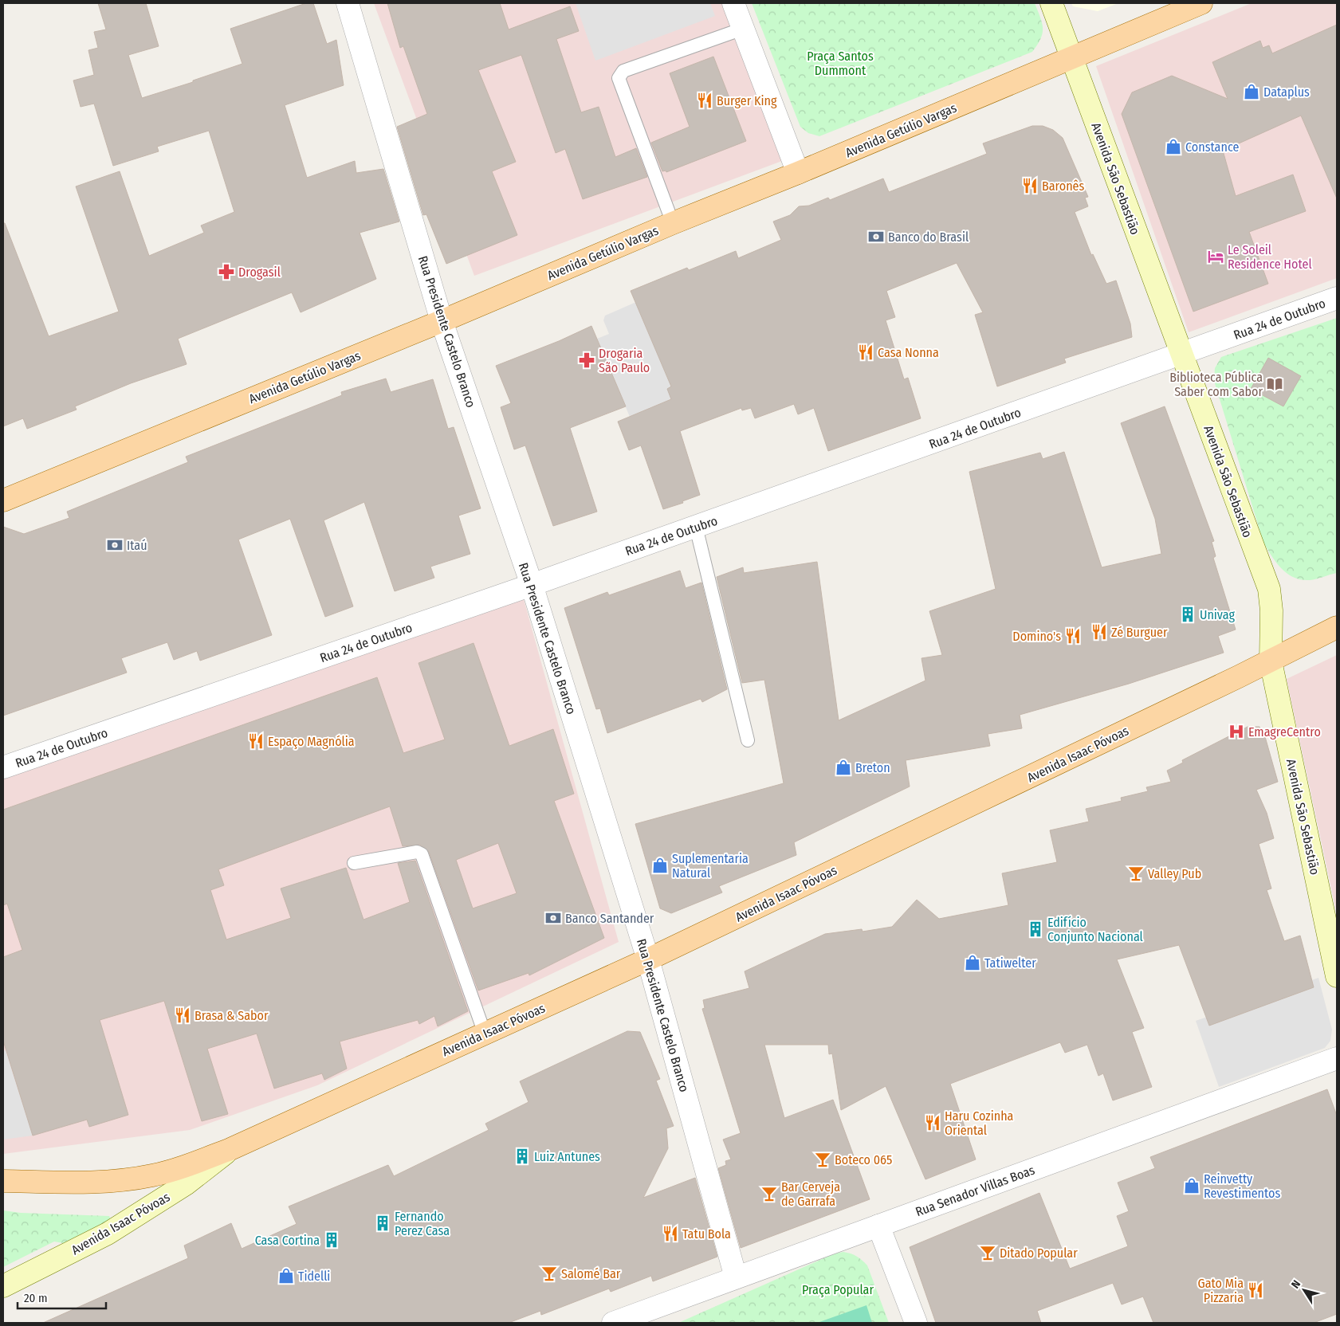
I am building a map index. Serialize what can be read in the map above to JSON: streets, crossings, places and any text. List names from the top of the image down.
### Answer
{
  "streets": {
    "main road": ["Avenida Getúlio Vargas", "Avenida Isaac Póvoas"],
    "street": [
      "Avenida São Sebastião",
      "Rua 24 de Outubro",
      "Rua Presidente Castelo Branco",
      "Rua Senador Villas Boas"
    ]
  },
  "crossings": [
    ["Avenida Getúlio Vargas", "Avenida São Sebastião"],
    ["Avenida Getúlio Vargas", "Rua Presidente Castelo Branco"],
    ["Avenida São Sebastião", "Rua 24 de Outubro"],
    ["Avenida São Sebastião", "Avenida Isaac Póvoas"],
    ["Rua 24 de Outubro", "Rua Presidente Castelo Branco"],
    ["Rua Presidente Castelo Branco", "Avenida Isaac Póvoas"],
    ["Rua Presidente Castelo Branco", "Rua Senador Villas Boas"]
  ],
  "parks": ["Praça Santos Dummont", "Praça Popular"],
  "places": {
    "shop": [
      "Dataplus",
      "Constance",
      "Breton",
      "Suplementaria Natural",
      "Tatiwelter",
      "Reinvetty Revestimentos",
      "Tidelli"
    ],
    "restaurant": [
      "Burger King",
      "Baronês",
      "Casa Nonna",
      "Zé Burguer",
      "Domino's",
      "Espaço Magnólia",
      "Brasa & Sabor",
      "Haru Cozinha Oriental",
      "Tatu Bola",
      "Gato Mia Pizzaria"
    ],
    "bank": ["Banco do Brasil", "Itaú", "Banco Santander"],
    "hotel": ["Le Soleil Residence Hotel"],
    "pharmacy": ["Drogasil", "Drogaria São Paulo"],
    "library": ["Biblioteca Pública Saber com Sabor"],
    "building": [
      "Univag",
      "Edifício Conjunto Nacional",
      "Luiz Antunes",
      "Fernando Perez Casa",
      "Casa Cortina"
    ],
    "hospital": ["EmagreCentro"],
    "bar": [
      "Valley Pub",
      "Boteco 065",
      "Bar Cerveja de Garrafa",
      "Ditado Popular",
      "Salomé Bar"
    ]
  },
  "scale_bar": "20 m",
  "north": "top left"
}
